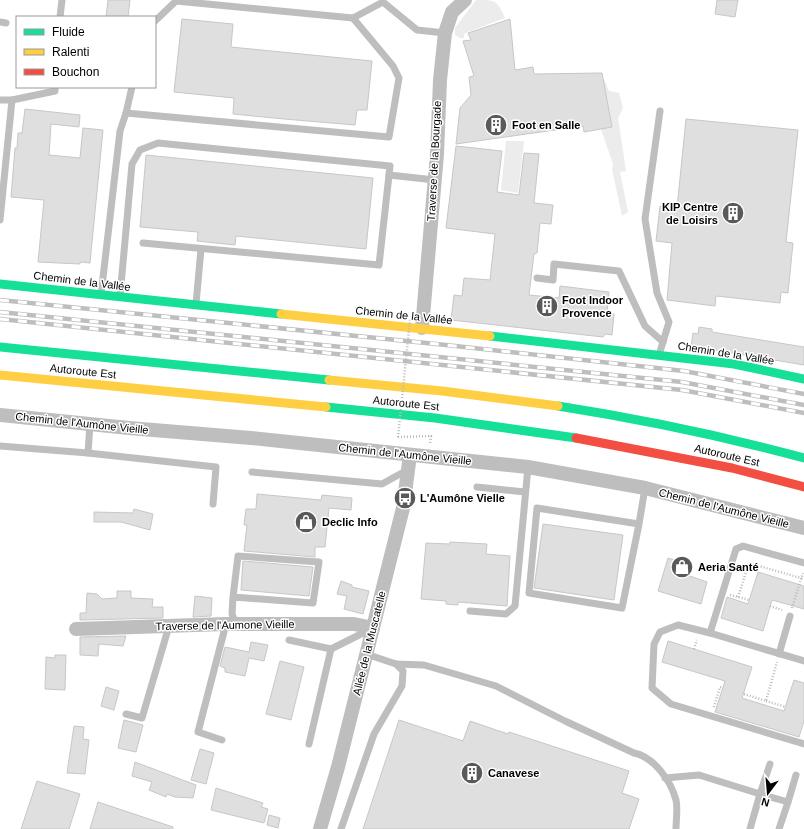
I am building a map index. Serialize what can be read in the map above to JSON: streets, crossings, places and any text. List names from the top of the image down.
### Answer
{
  "streets": {
    "main road": ["Chemin de la Vallée", "Autoroute Est"],
    "street": [
      "Traverse de la Bourgade",
      "Chemin de l'Aumône Vieille",
      "Traverse de l'Aumone Vieille",
      "Allée de la Muscatelle"
    ]
  },
  "crossings": [
    ["Traverse de la Bourgade", "Chemin de la Vallée"],
    ["Chemin de l'Aumône Vieille", "Allée de la Muscatelle"],
    ["Traverse de l'Aumone Vieille", "Allée de la Muscatelle"]
  ],
  "places": {
    "building": [
      "Foot en Salle",
      "KIP Centre de Loisirs",
      "Foot Indoor Provence",
      "Canavese"
    ],
    "bus stop": ["L'Aumône Vielle"],
    "shop": ["Declic Info", "Aeria Santé"]
  },
  "legend": ["Fluide", "Ralenti", "Bouchon"],
  "north": "bottom"
}
